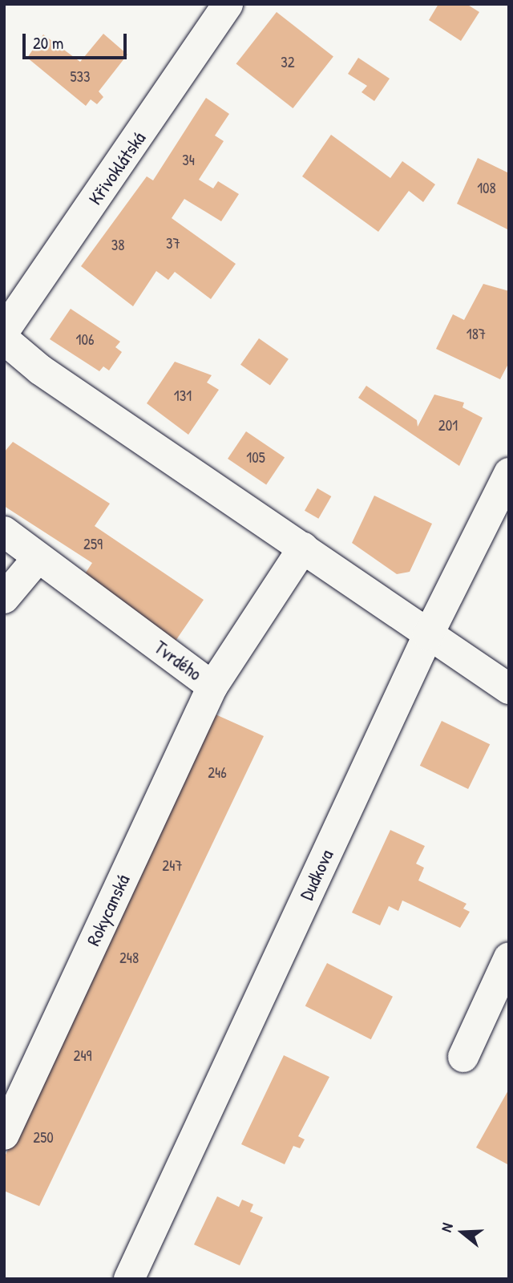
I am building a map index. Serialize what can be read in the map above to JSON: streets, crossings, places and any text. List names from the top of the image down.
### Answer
{
  "streets": {
    "street": [
      "Křivoklátská",
      "Tvrdého",
      "Dudkova",
      "Rokycanská"
    ]
  },
  "crossings": [
    ["Tvrdého", "Rokycanská"]
  ],
  "house_numbers": [
    "32",
    "533",
    "34",
    "108",
    "37",
    "38",
    "187",
    "106",
    "131",
    "201",
    "105",
    "259",
    "246",
    "247",
    "248",
    "249",
    "250"
  ],
  "scale_bar": "20 m",
  "north": "left"
}
